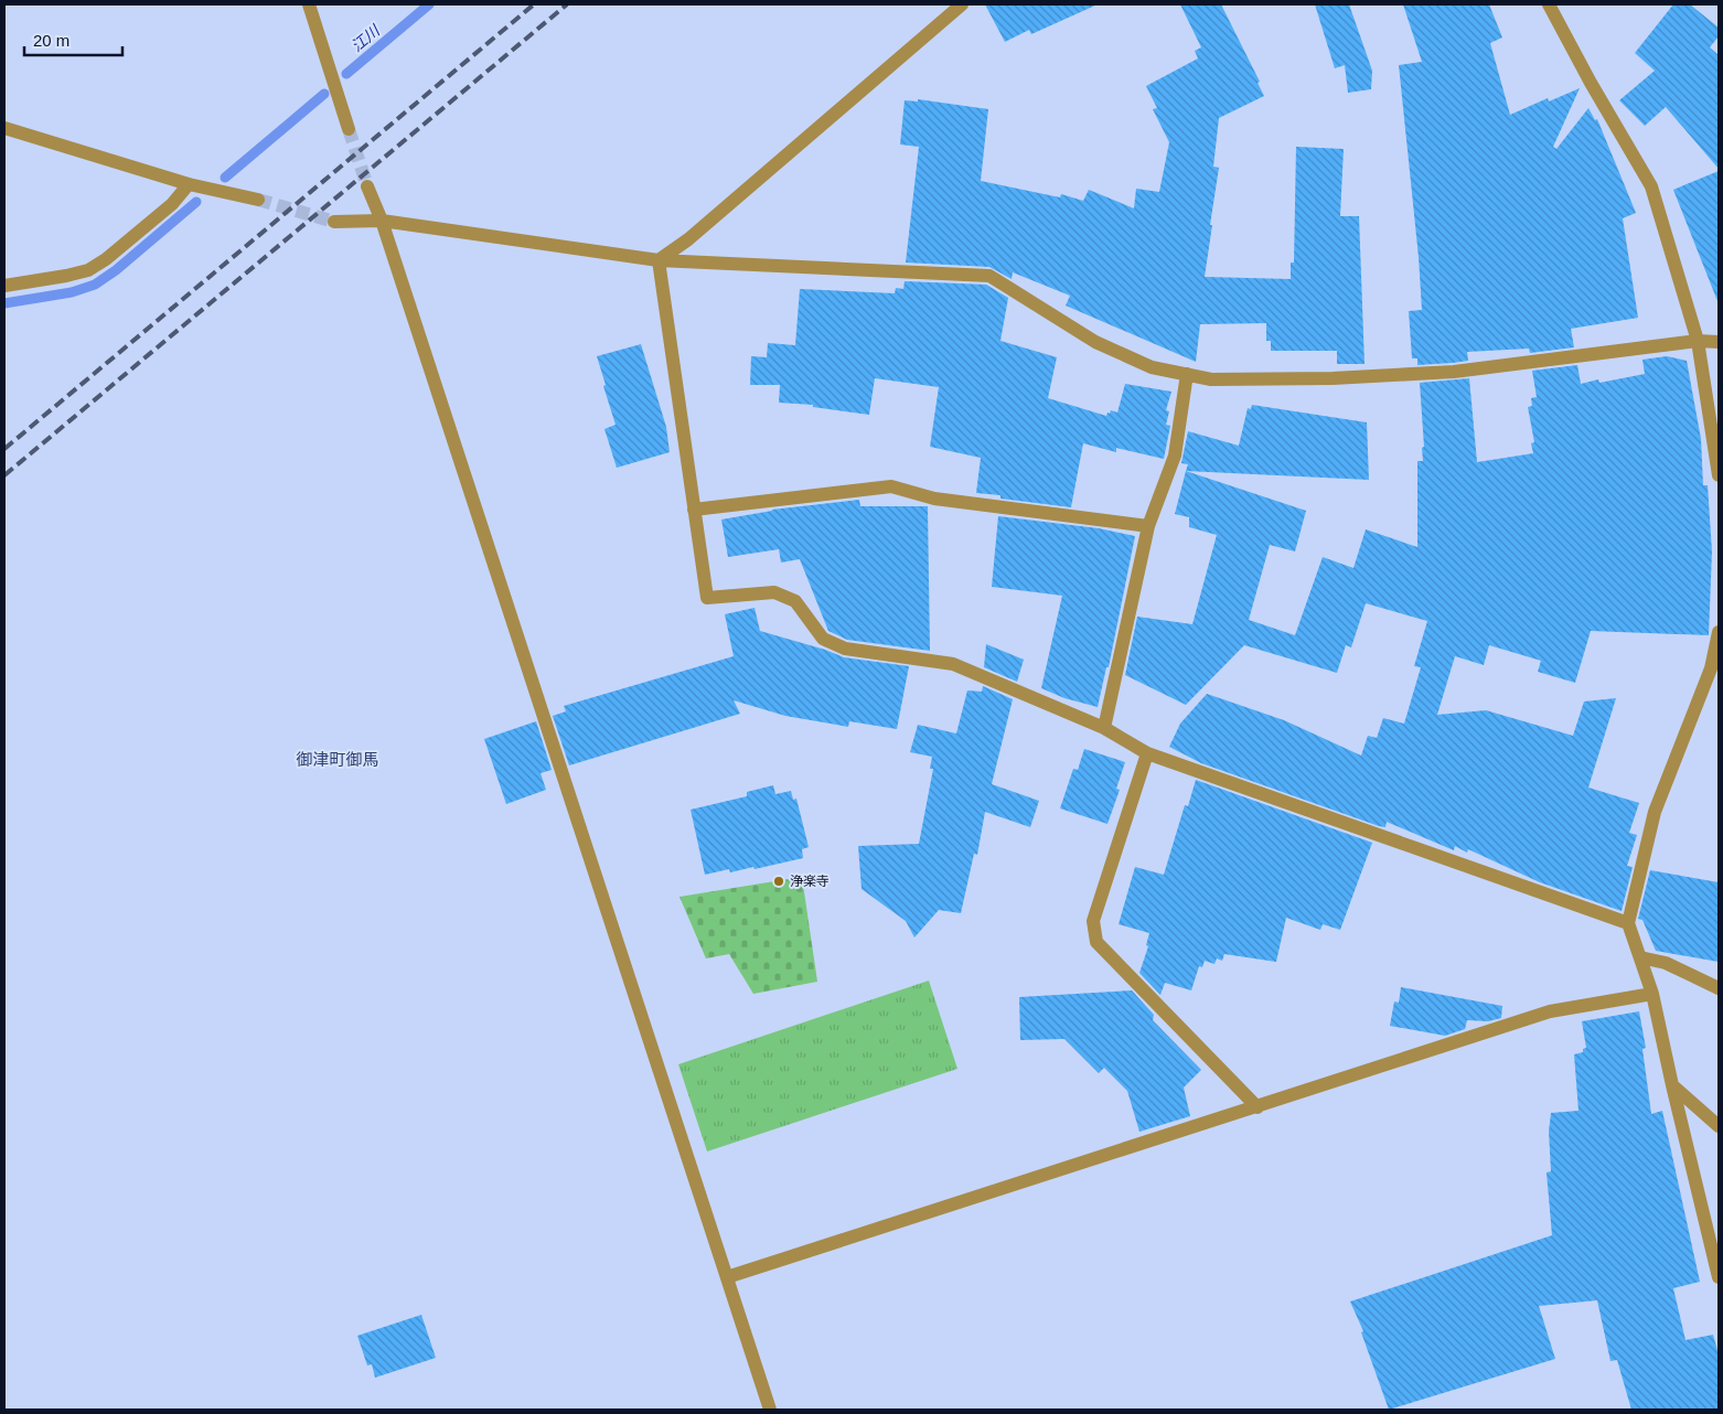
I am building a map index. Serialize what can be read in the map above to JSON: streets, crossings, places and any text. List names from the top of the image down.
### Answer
{
  "districts": ["御津町御馬"],
  "water": ["江川"],
  "places": ["浄楽寺"],
  "scale_bar": "20 m"
}
